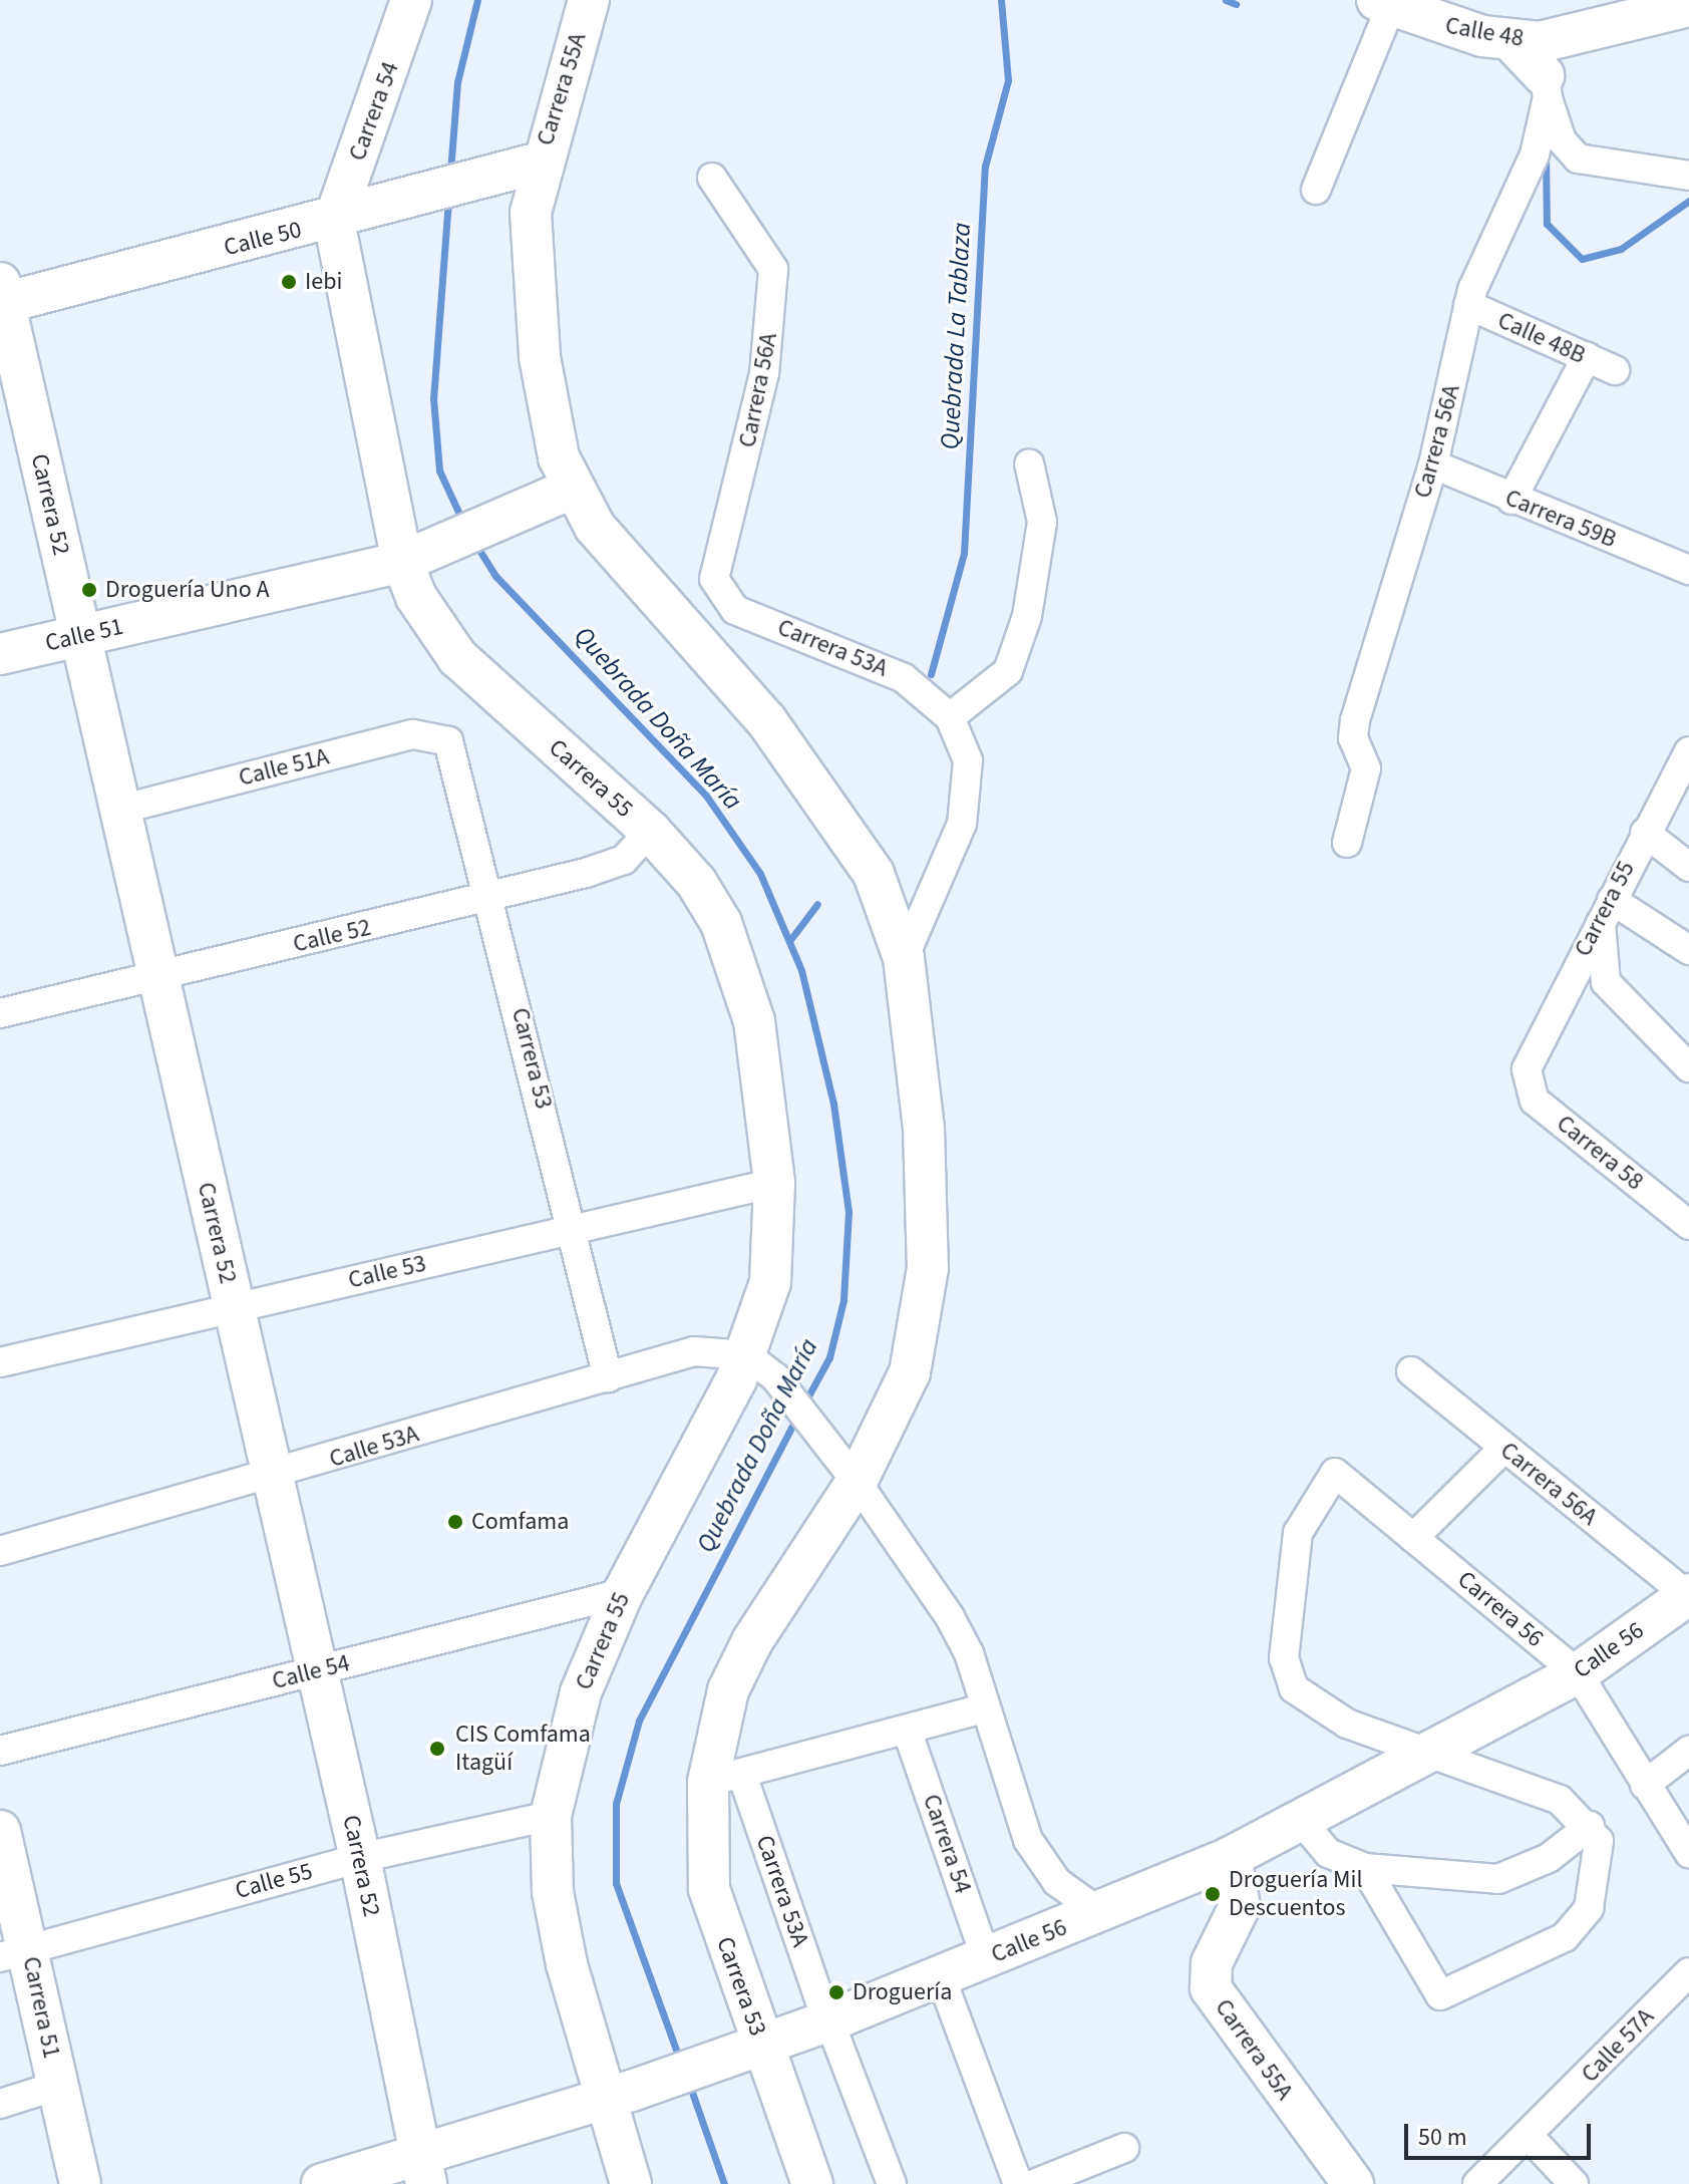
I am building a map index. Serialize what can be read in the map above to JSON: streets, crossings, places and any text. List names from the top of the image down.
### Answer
{
  "streets": {
    "street": [
      "Calle 48",
      "Carrera 55A",
      "Carrera 54",
      "Calle 50",
      "Calle 48B",
      "Carrera 56A",
      "Carrera 52",
      "Carrera 59B",
      "Calle 51",
      "Carrera 53A",
      "Calle 51A",
      "Carrera 55",
      "Calle 52",
      "Carrera 53",
      "Carrera 58",
      "Calle 53",
      "Calle 53A",
      "Carrera 56",
      "Calle 56",
      "Calle 54",
      "Calle 55",
      "Carrera 51",
      "Calle 57A"
    ]
  },
  "crossings": [
    ["Calle 48", "Carrera 56A"],
    ["Carrera 55A", "Calle 50"],
    ["Carrera 55A", "Calle 51"],
    ["Carrera 55A", "Carrera 53A"],
    ["Carrera 55A", "Carrera 53"],
    ["Carrera 55A", "Calle 56"],
    ["Carrera 54", "Calle 50"],
    ["Carrera 54", "Carrera 55"],
    ["Carrera 54", "Calle 56"],
    ["Calle 50", "Carrera 52"],
    ["Calle 50", "Carrera 55"],
    ["Calle 48B", "Carrera 56A"],
    ["Carrera 56A", "Carrera 59B"],
    ["Carrera 56A", "Carrera 53A"],
    ["Carrera 56A", "Calle 56"],
    ["Carrera 52", "Calle 51"],
    ["Carrera 52", "Calle 51A"],
    ["Carrera 52", "Calle 52"],
    ["Carrera 52", "Calle 53"],
    ["Carrera 52", "Calle 53A"],
    ["Carrera 52", "Calle 56"],
    ["Carrera 52", "Calle 54"],
    ["Carrera 52", "Calle 55"],
    ["Calle 51", "Carrera 55"],
    ["Carrera 53A", "Carrera 53"],
    ["Calle 51A", "Carrera 53"],
    ["Carrera 55", "Calle 52"],
    ["Carrera 55", "Carrera 58"],
    ["Carrera 55", "Calle 53"],
    ["Carrera 55", "Calle 53A"],
    ["Carrera 55", "Calle 56"],
    ["Carrera 55", "Calle 54"],
    ["Carrera 55", "Calle 55"],
    ["Calle 52", "Carrera 53"],
    ["Carrera 53", "Calle 53"],
    ["Carrera 53", "Calle 53A"],
    ["Carrera 53", "Calle 56"],
    ["Carrera 56", "Calle 56"],
    ["Calle 55", "Carrera 51"]
  ],
  "water": ["Quebrada La Tablaza", "Quebrada Doña María"],
  "places": [
    "Iebi",
    "Droguería Uno A",
    "Comfama",
    "CIS Comfama Itagüí",
    "Droguería Mil Descuentos",
    "Droguería"
  ],
  "scale_bar": "50 m"
}
